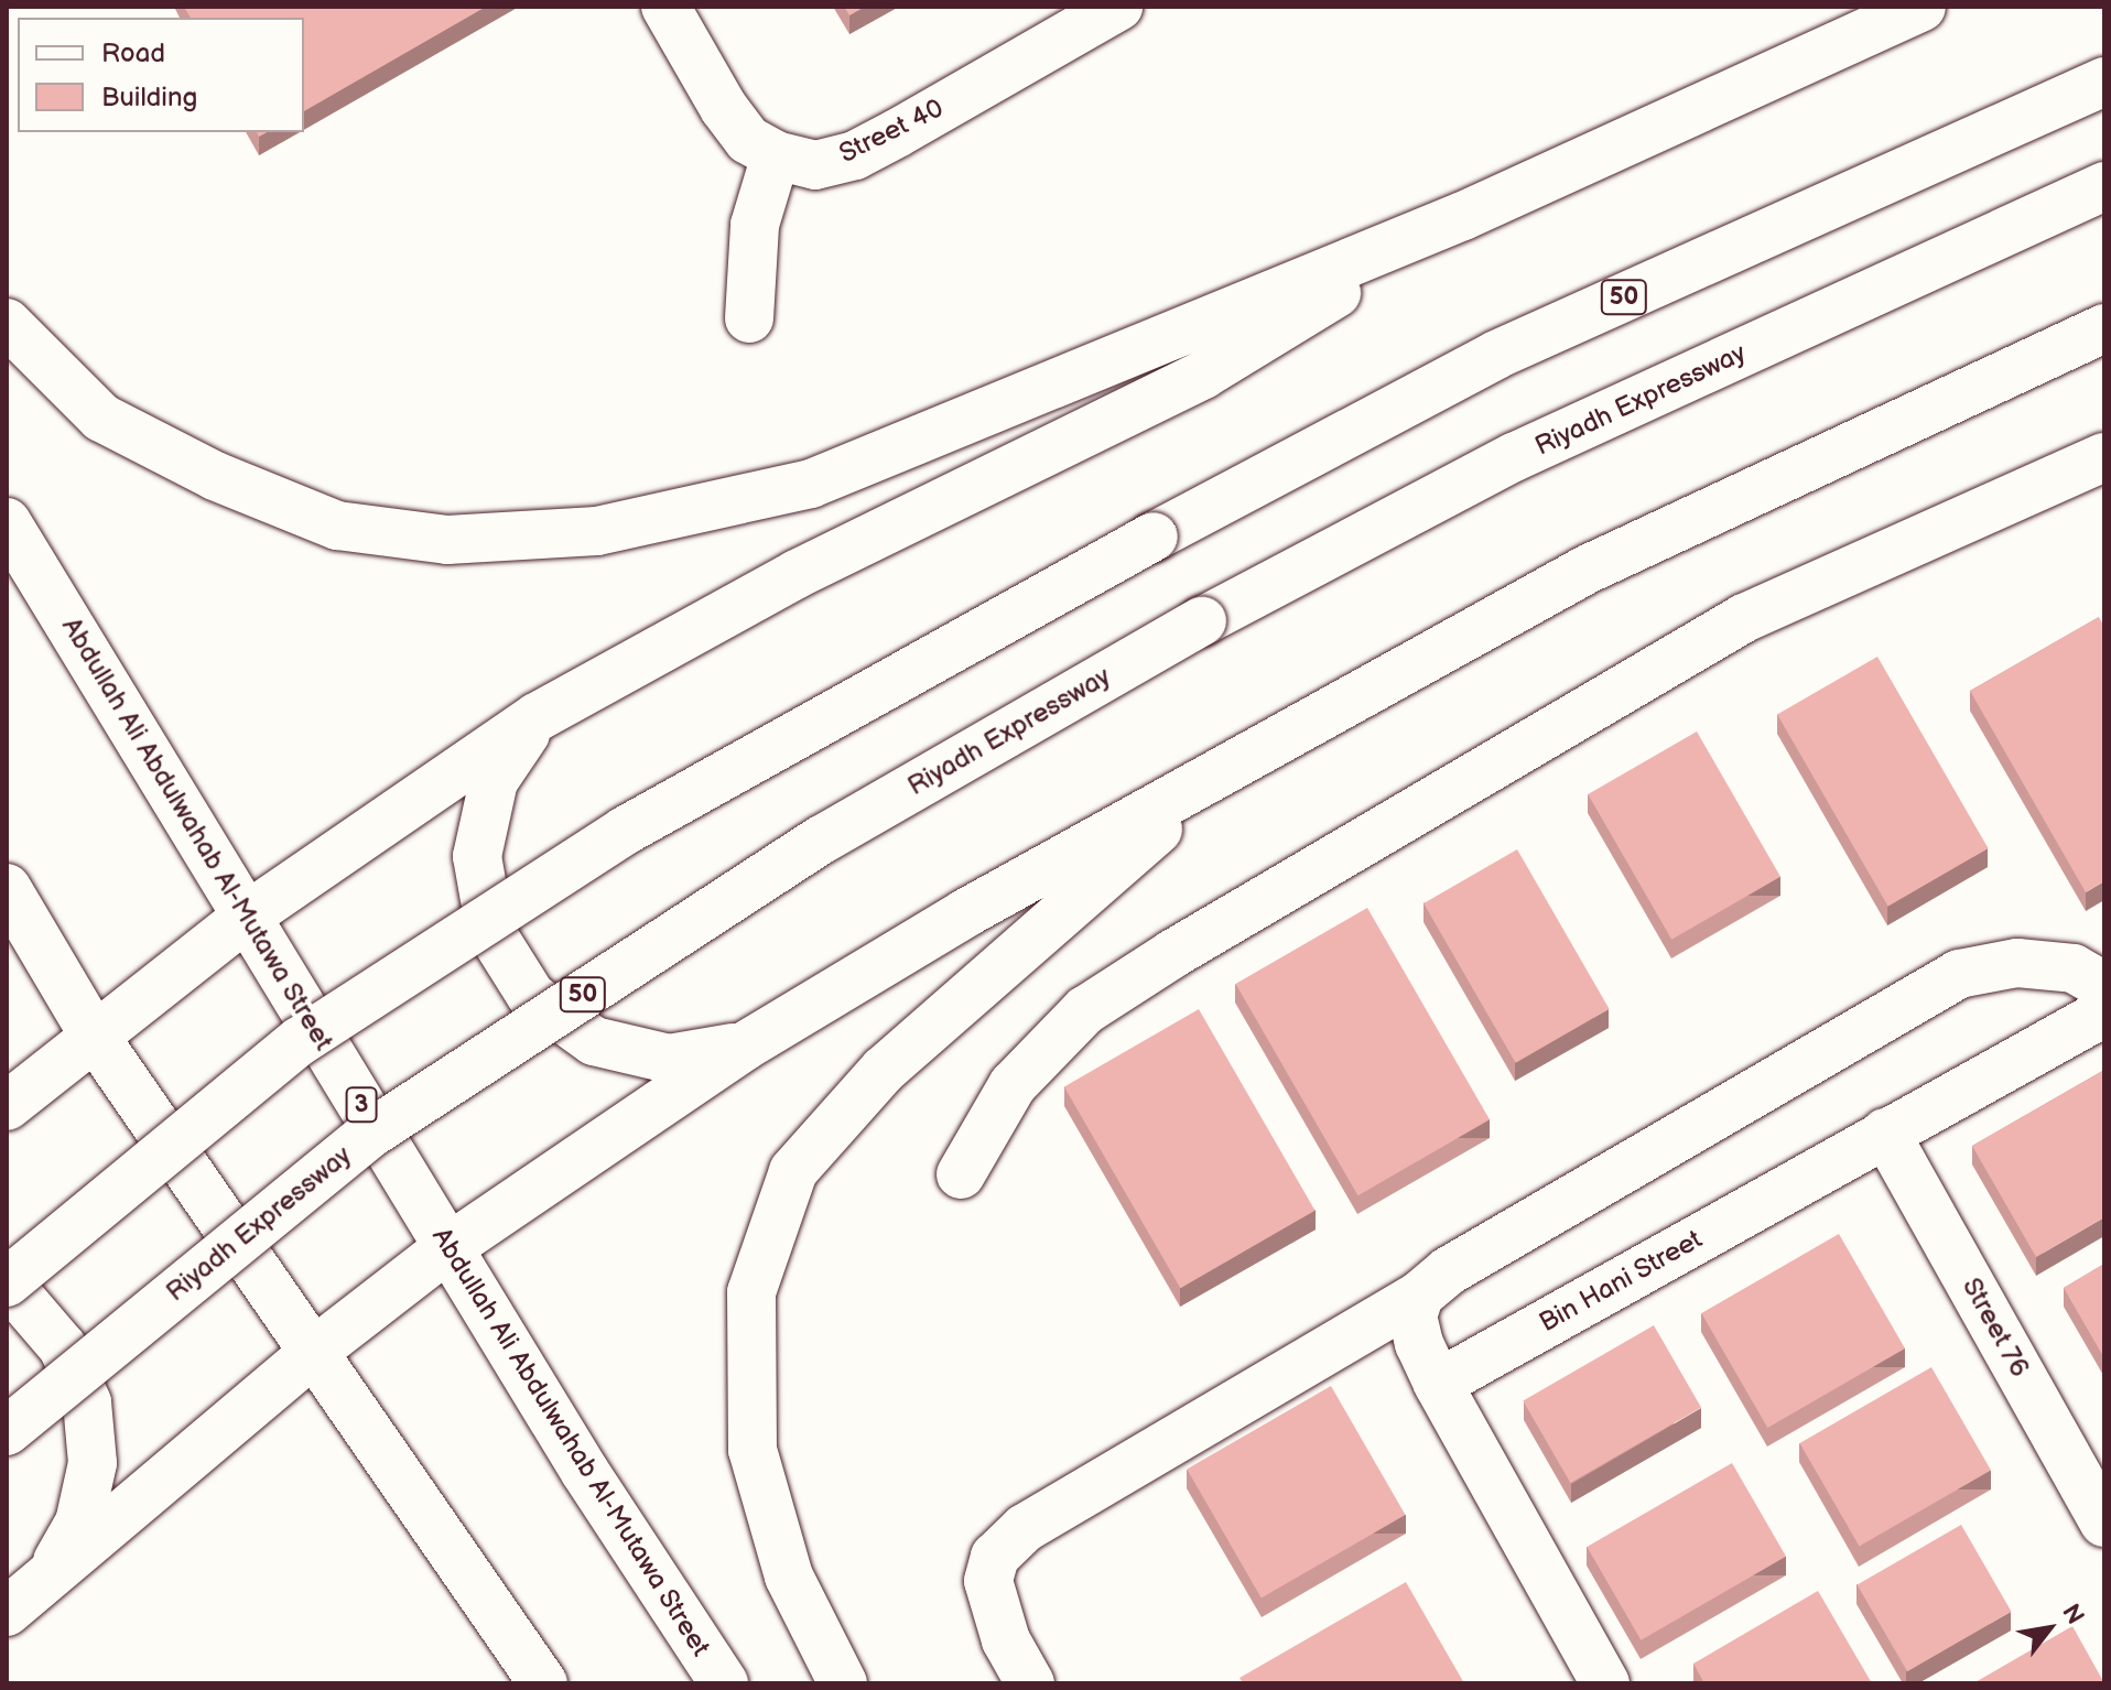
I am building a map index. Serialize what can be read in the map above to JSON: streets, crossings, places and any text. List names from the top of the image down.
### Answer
{
  "streets": {
    "main road": [
      "Street 40",
      "50",
      "Riyadh Expressway",
      "Abdullah Ali Abdulwahab Al-Mutawa Street",
      "3",
      "Bin Hani Street",
      "Street 76"
    ]
  },
  "crossings": [
    ["Bin Hani Street", "Street 76"]
  ],
  "legend": ["Road", "Building"],
  "north": "top right"
}
